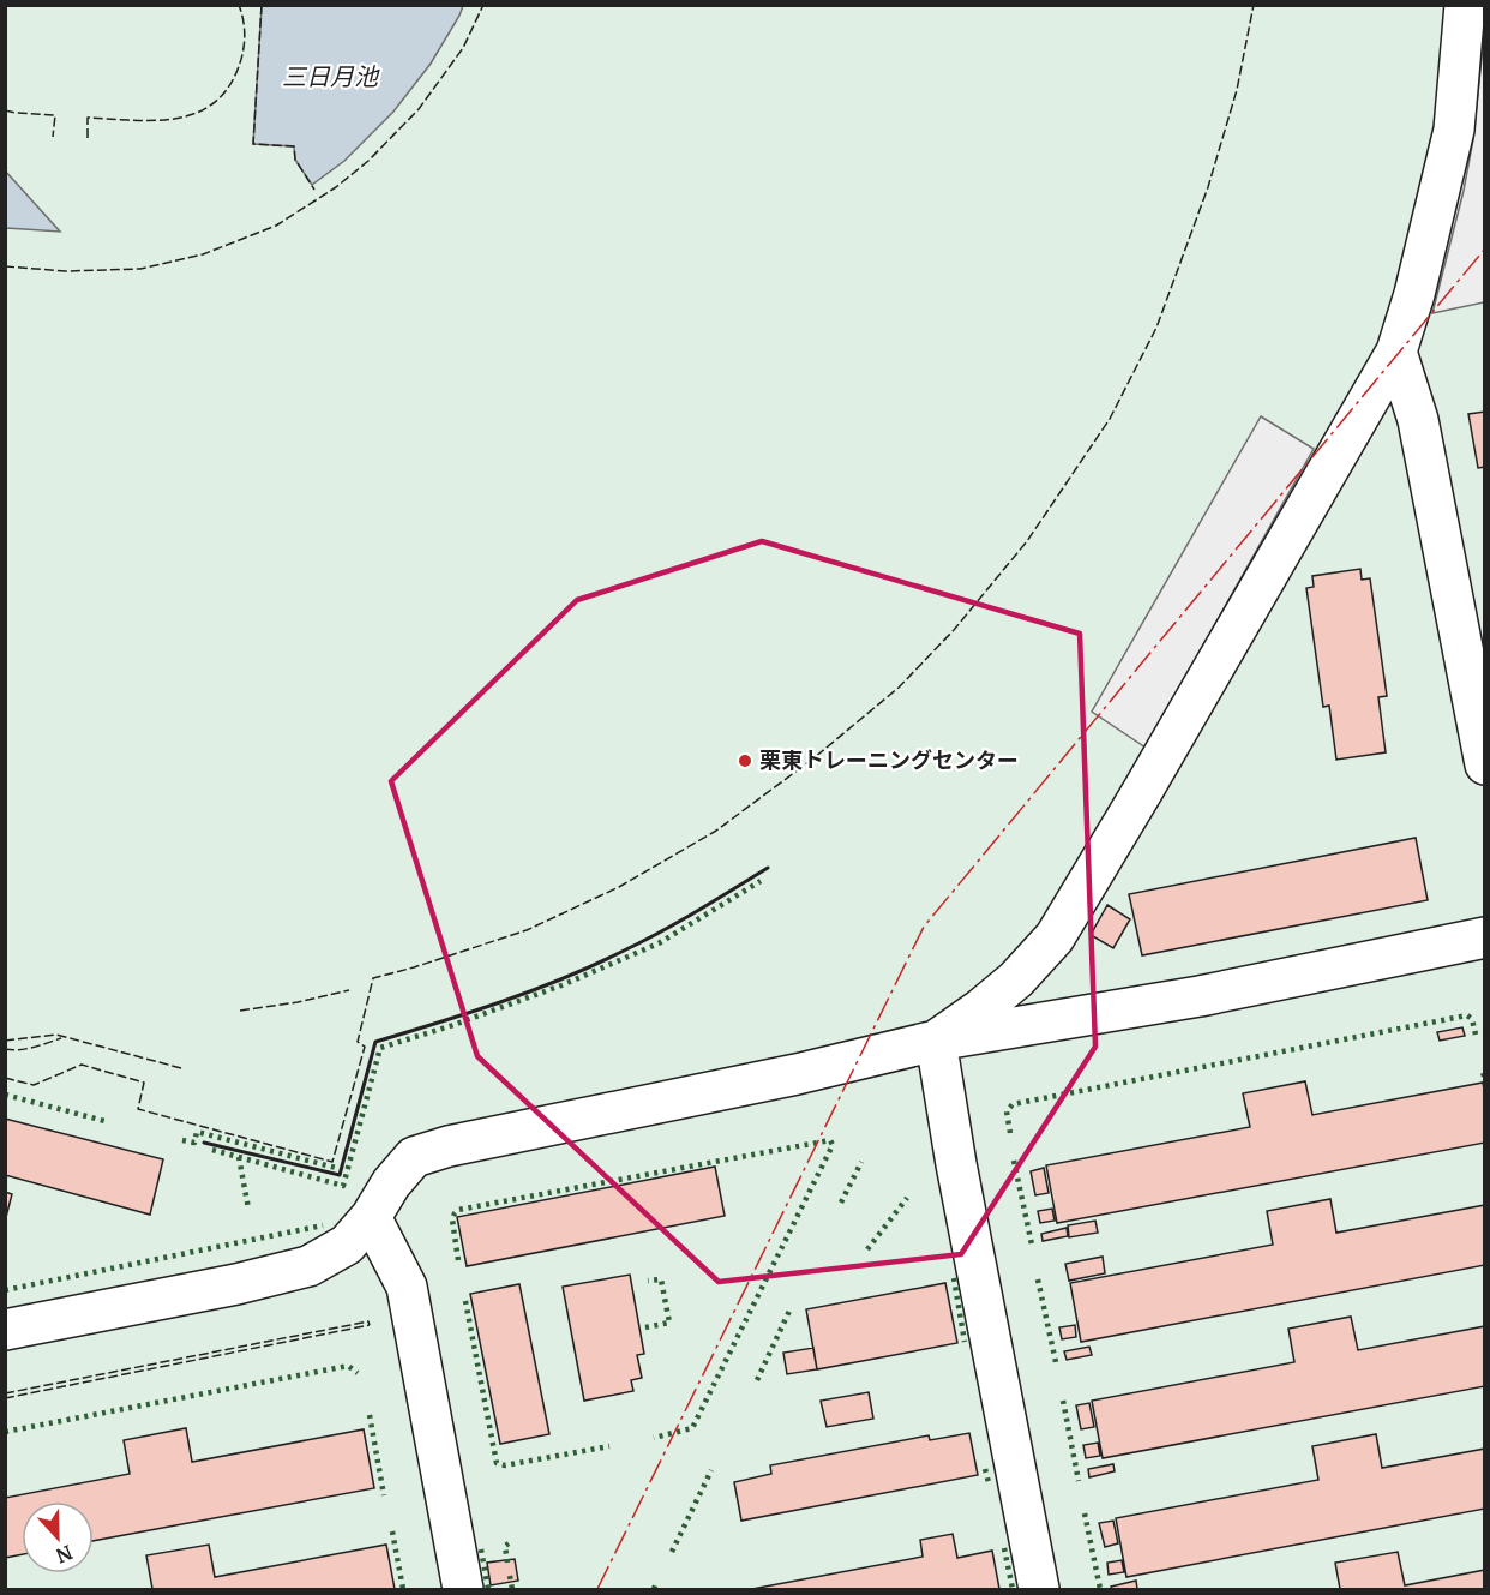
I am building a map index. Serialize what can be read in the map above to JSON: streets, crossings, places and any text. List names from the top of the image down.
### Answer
{
  "water": ["三日月池"],
  "places": ["栗東トレーニングセンター"],
  "north": "bottom"
}
